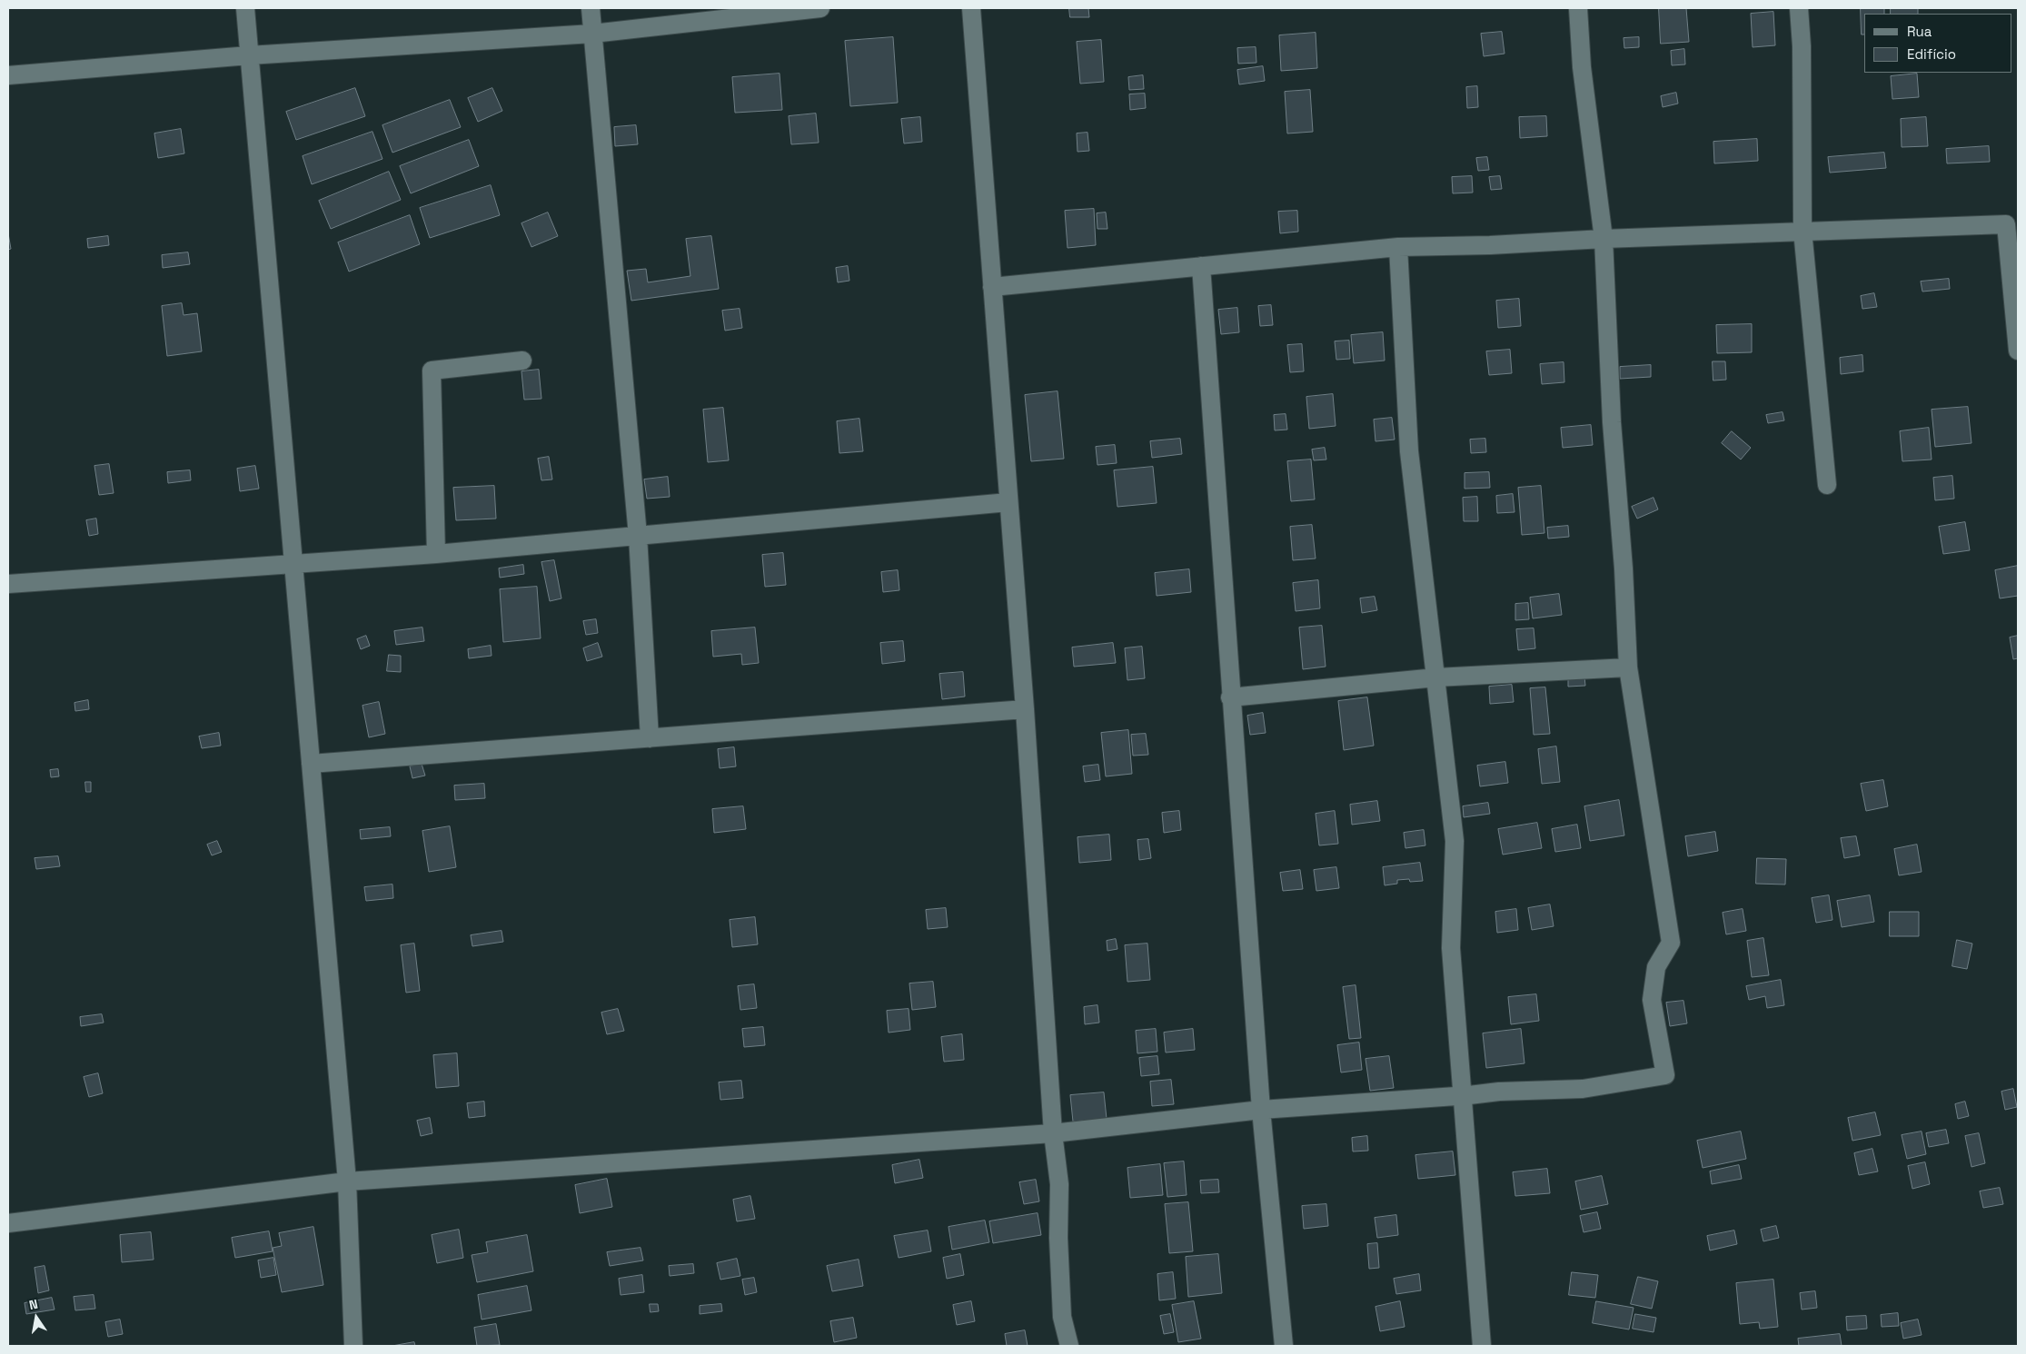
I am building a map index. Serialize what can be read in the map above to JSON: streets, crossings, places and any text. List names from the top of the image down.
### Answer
{
  "legend": ["Rua", "Edifício"],
  "north": "top"
}
